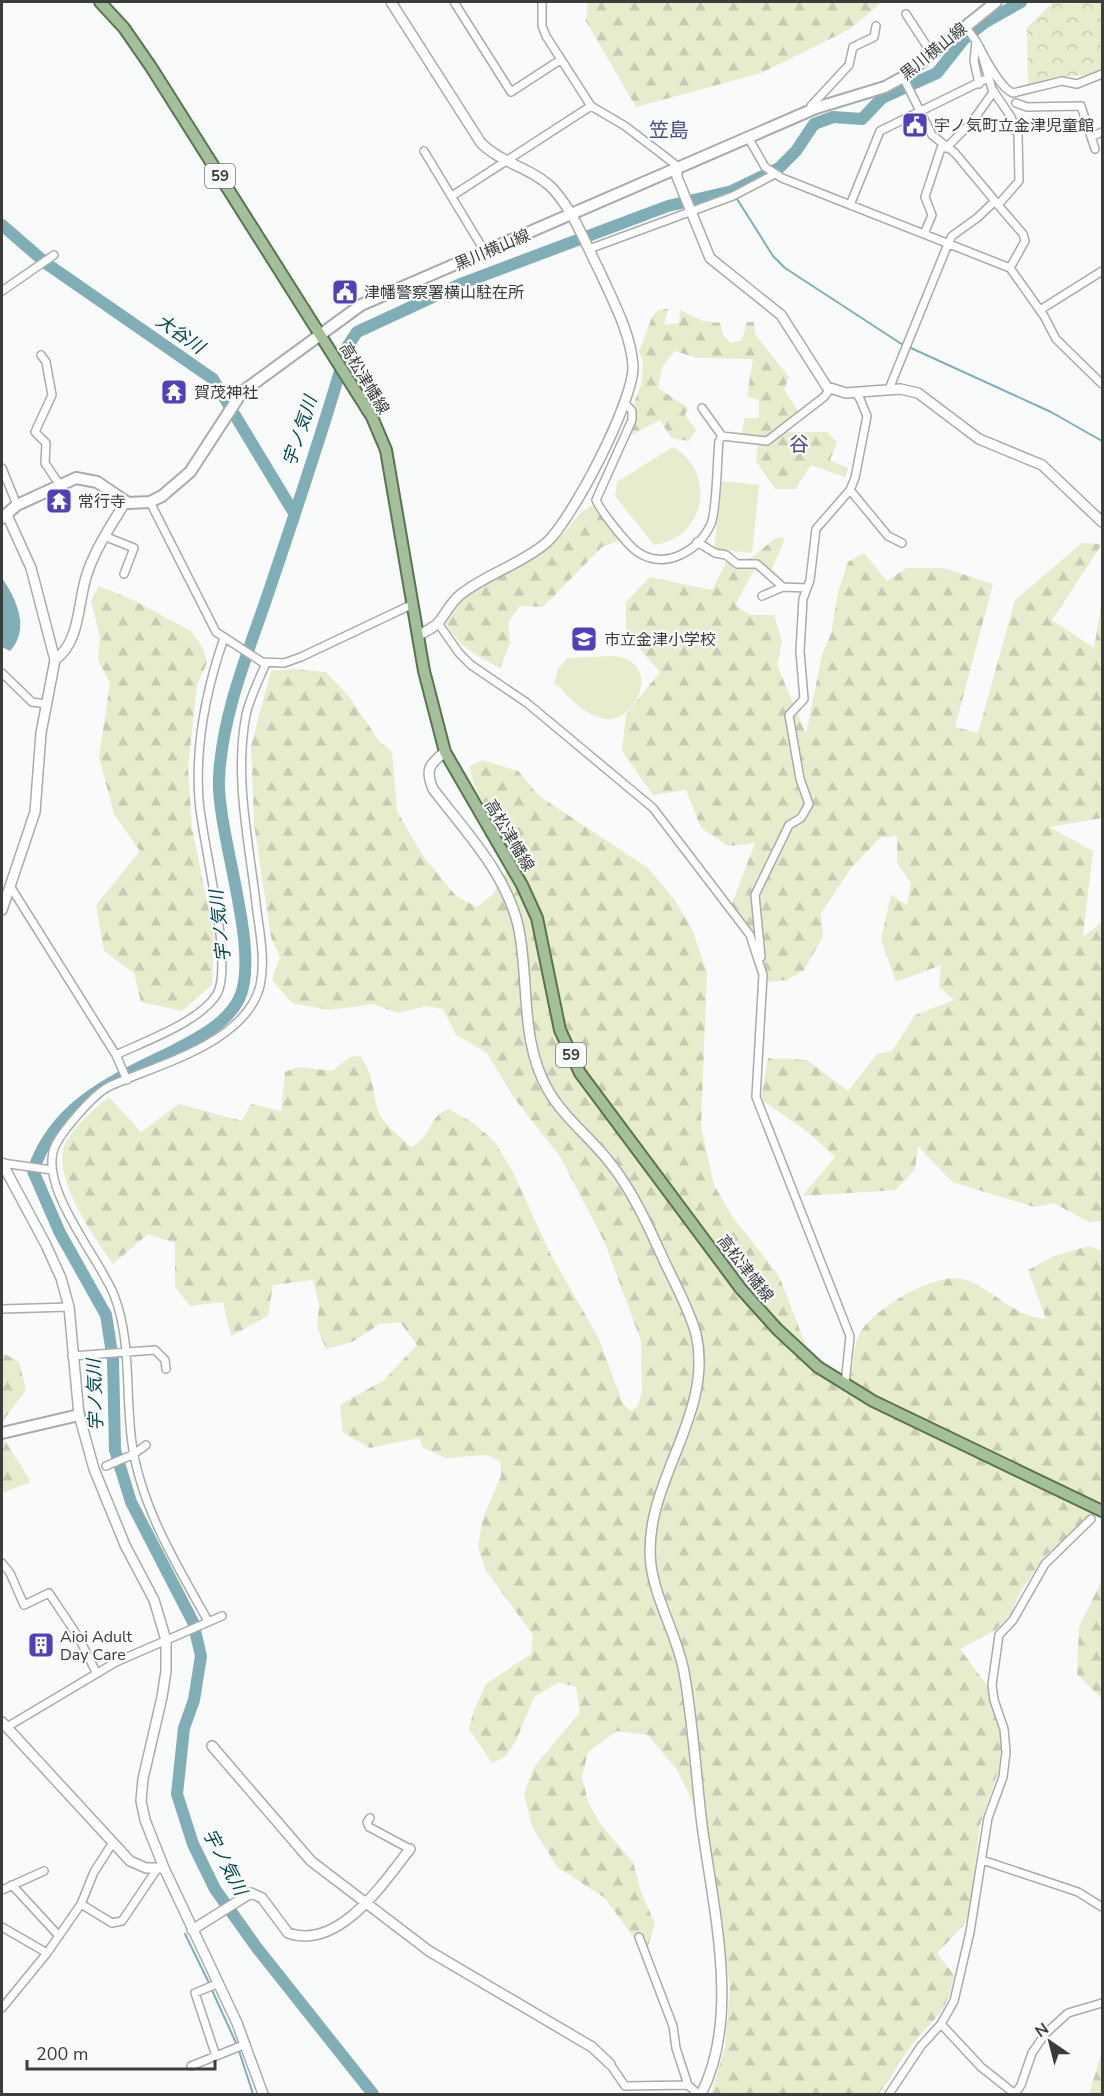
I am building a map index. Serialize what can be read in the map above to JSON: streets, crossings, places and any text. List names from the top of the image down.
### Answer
{
  "streets": {
    "main road": ["黒川横山線", "59", "高松津幡線"]
  },
  "crossings": [
    ["黒川横山線", "高松津幡線"]
  ],
  "districts": ["笠島", "谷"],
  "water": ["大谷川", "宇ノ気川"],
  "places": {
    "public building": ["宇ノ気町立金津児童館", "津幡警察署横山駐在所"],
    "temple": ["賀茂神社", "常行寺"],
    "school or university": ["市立金津小学校"],
    "building": ["Aioi Adult Day Care"]
  },
  "scale_bar": "200 m",
  "north": "top left"
}
